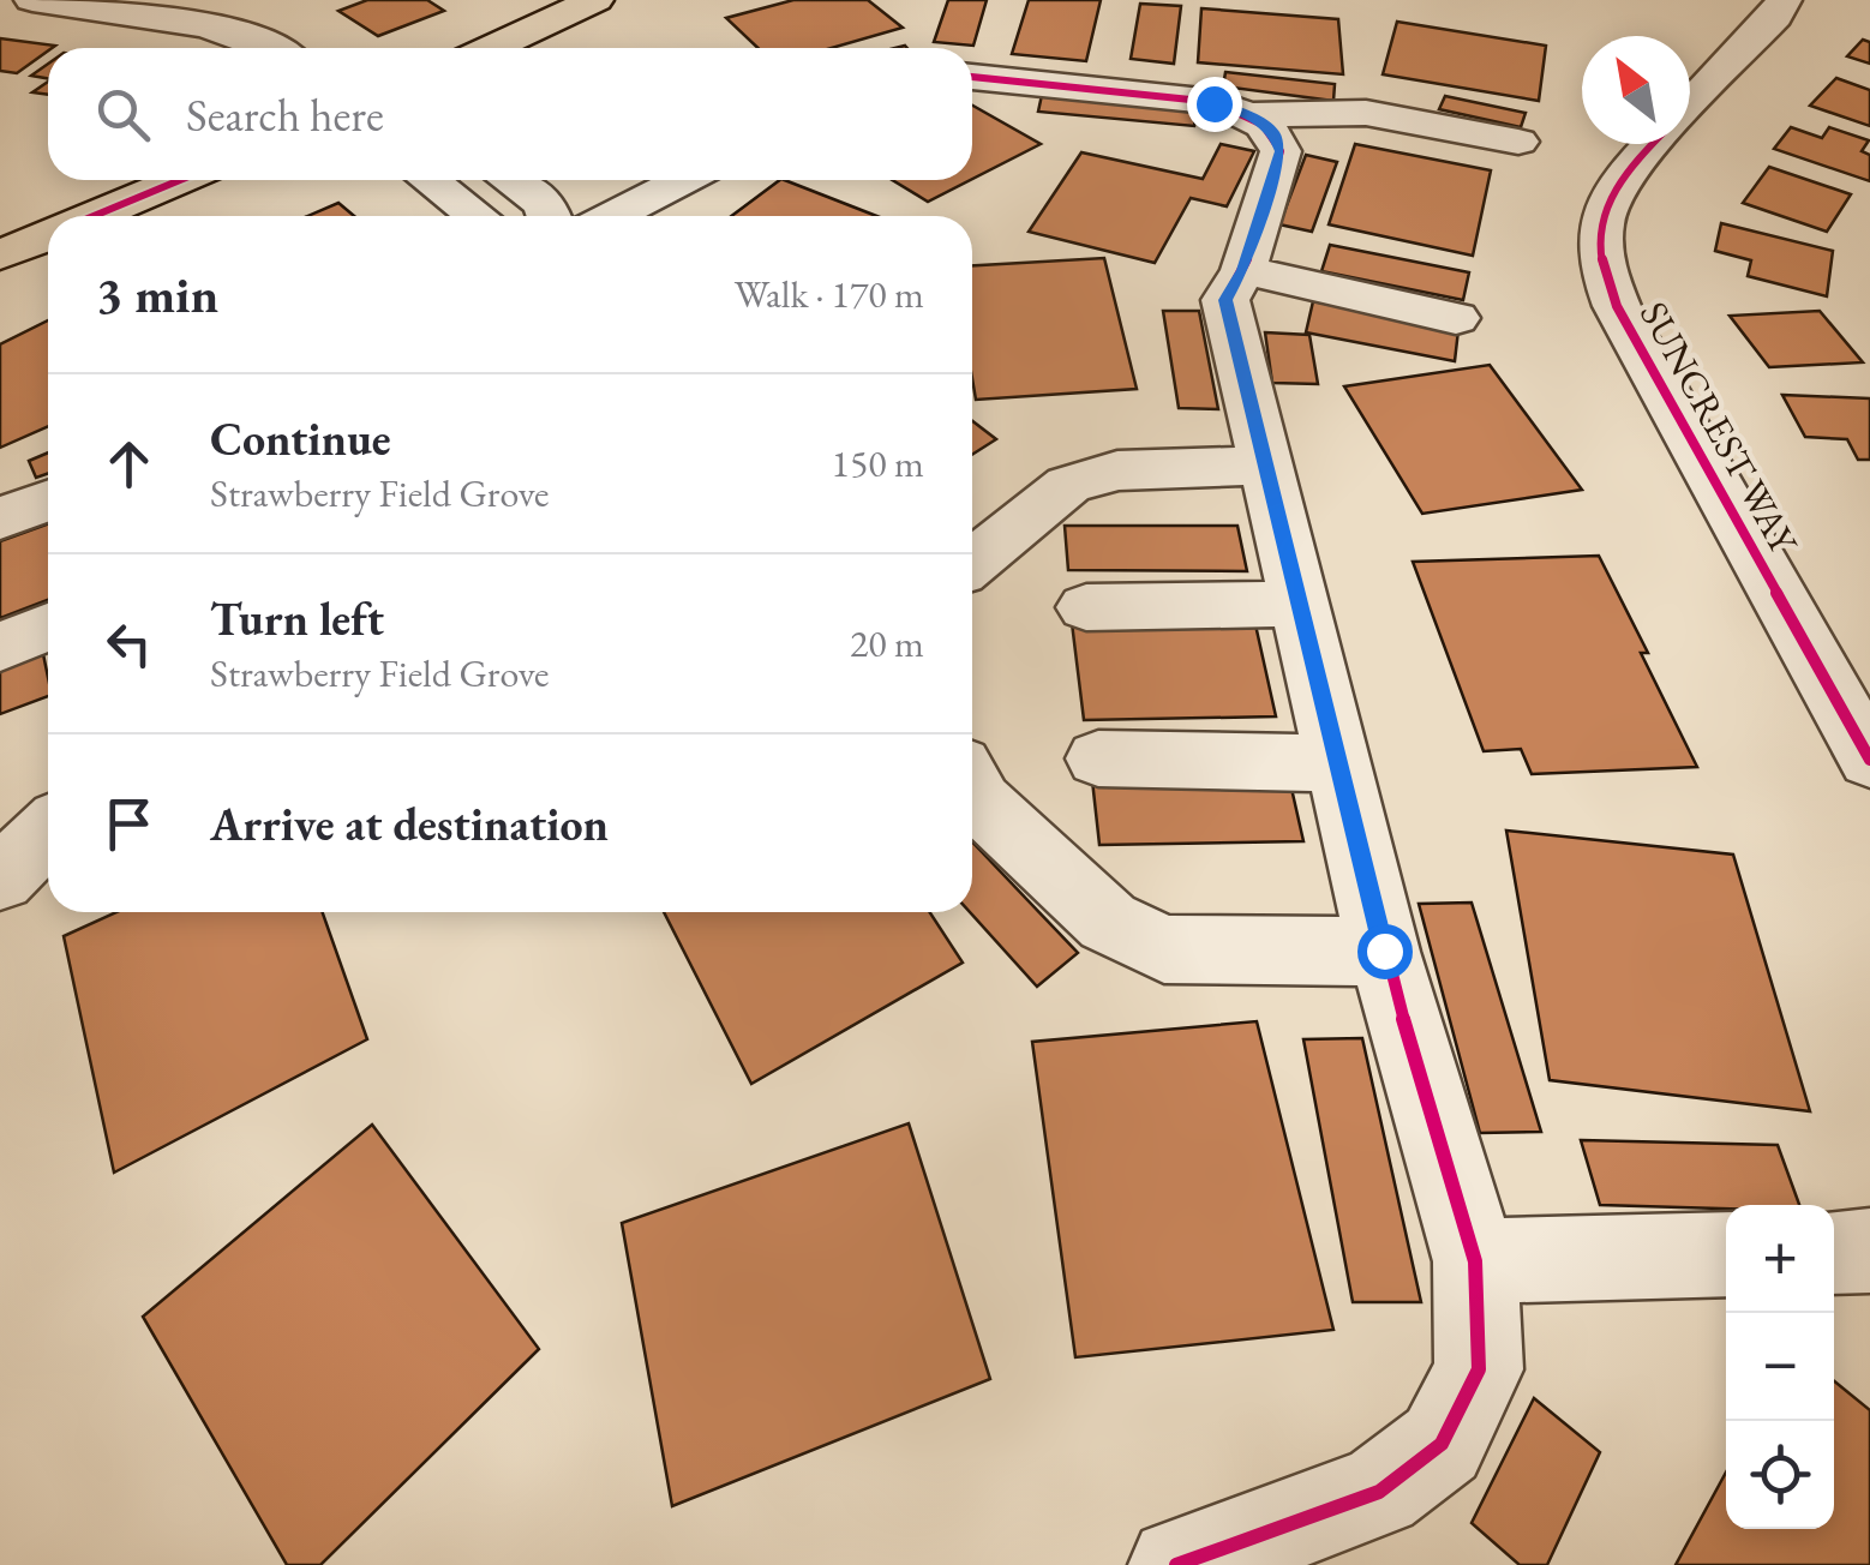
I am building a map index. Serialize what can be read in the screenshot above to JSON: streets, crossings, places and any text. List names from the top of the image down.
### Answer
{
  "streets": {
    "street": ["SUNCREST WAY"]
  },
  "north": "top left",
  "page": {
    "search": "Search here",
    "heading": ["3 min", "Walk · 170 m"],
    "list": [
      ["Continue", "Strawberry Field Grove", "150 m"],
      ["Turn left", "Strawberry Field Grove", "20 m"],
      "Arrive at destination"
    ],
    "map_buttons": ["+", "−"]
  }
}
